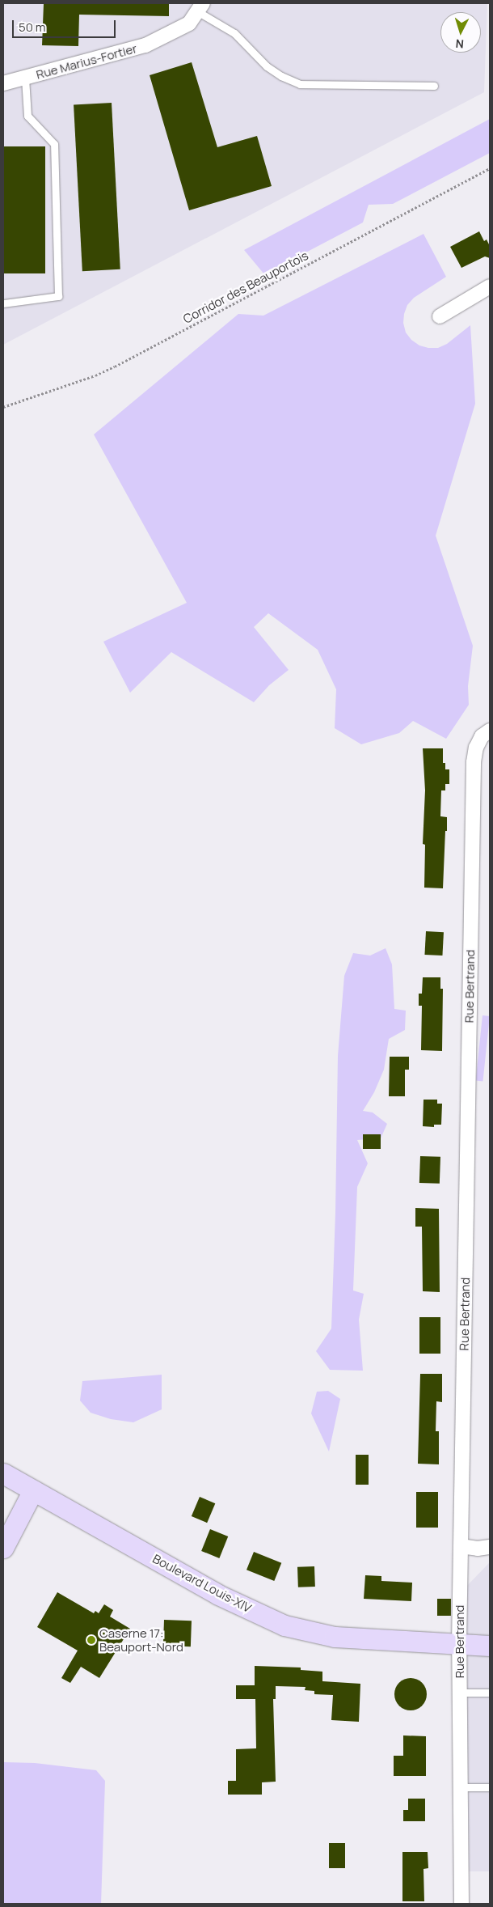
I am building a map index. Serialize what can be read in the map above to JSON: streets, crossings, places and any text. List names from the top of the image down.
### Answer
{
  "streets": {
    "main road": ["Boulevard Louis-XIV"],
    "street": ["Rue Marius-Fortier", "Rue Bertrand"],
    "path": ["Corridor des Beauportois"]
  },
  "crossings": [
    ["Rue Bertrand", "Boulevard Louis-XIV"]
  ],
  "places": ["Caserne 17: Beauport-Nord"],
  "scale_bar": "50 m",
  "north": "bottom"
}
